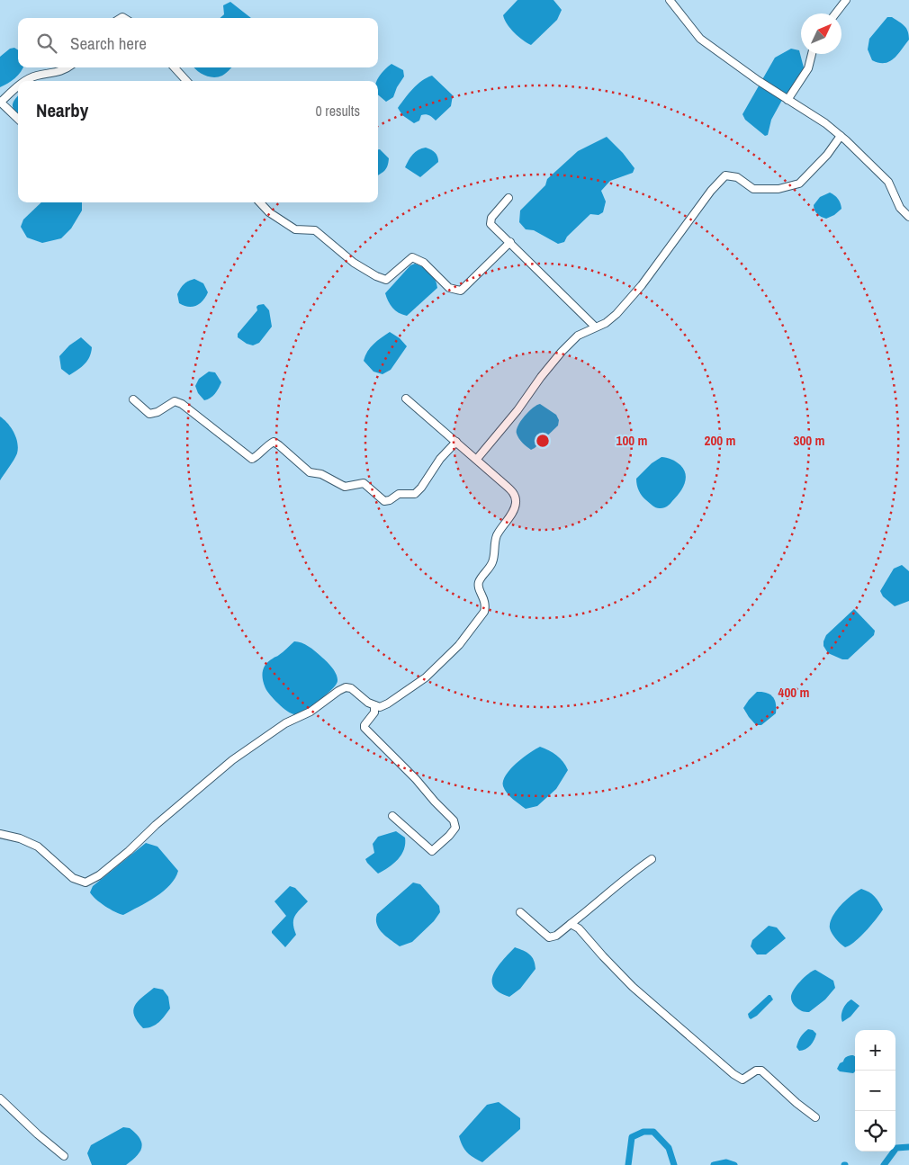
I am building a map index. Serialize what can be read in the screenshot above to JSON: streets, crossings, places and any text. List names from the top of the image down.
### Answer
{
  "north": "top right",
  "page": {
    "search": "Search here",
    "heading": ["Nearby", "0 results"],
    "map_buttons": ["+", "−"]
  },
  "rings": [
    "100 m",
    "200 m",
    "300 m",
    "400 m"
  ]
}
